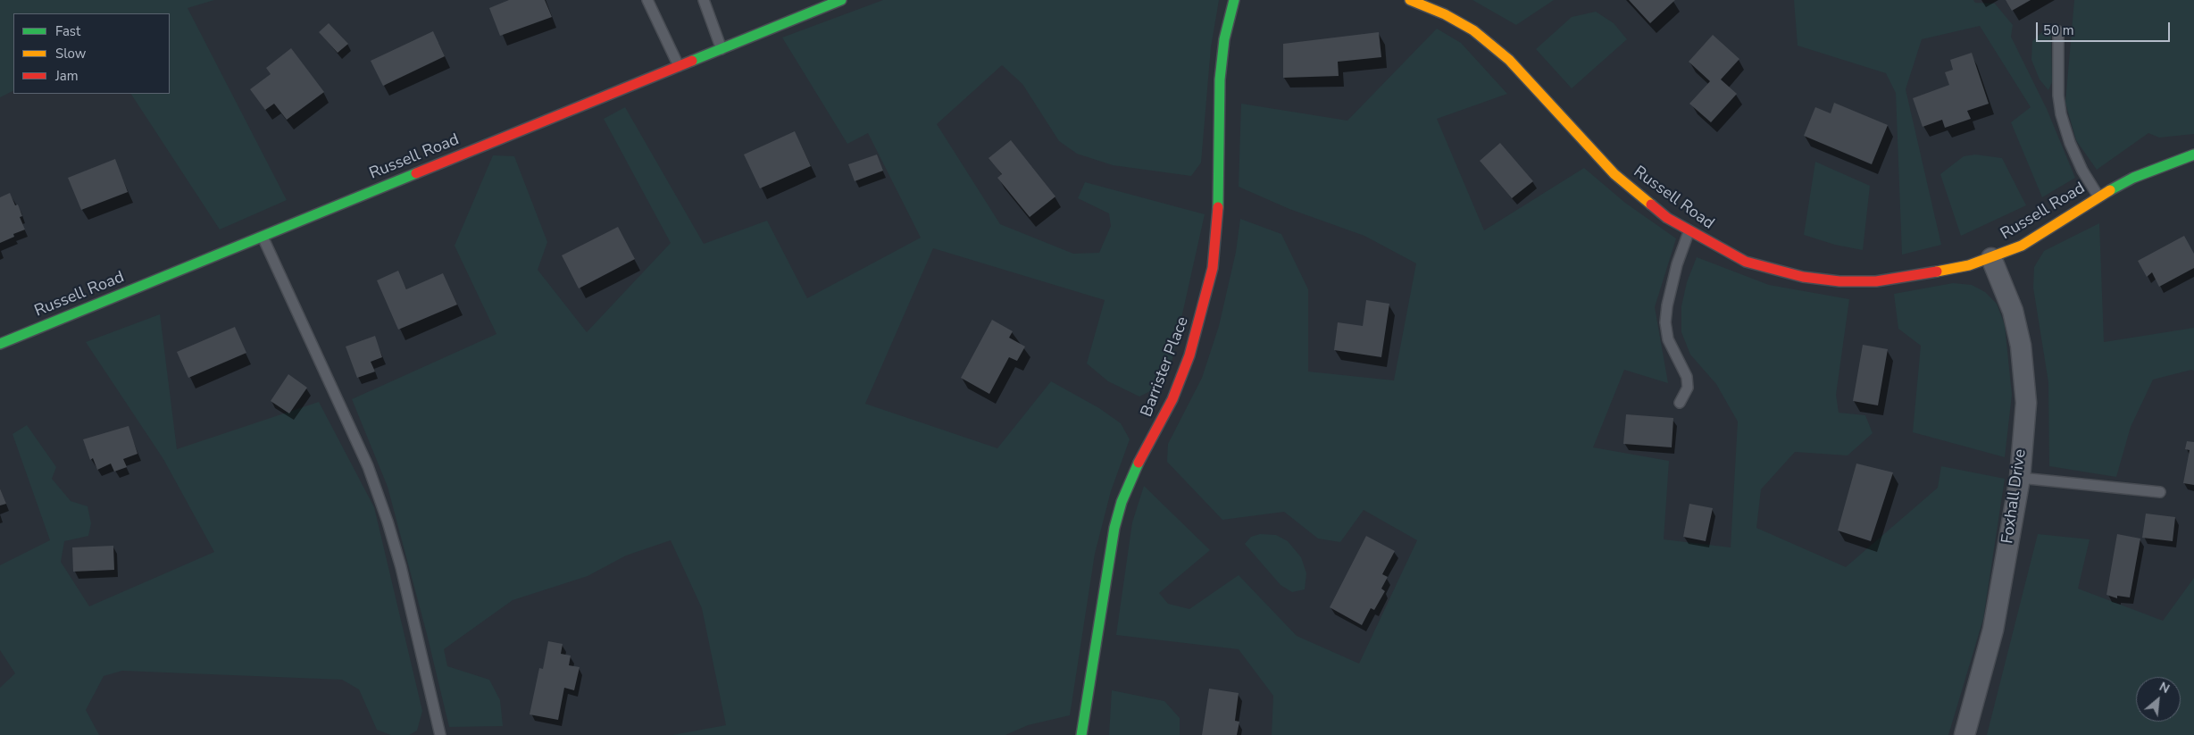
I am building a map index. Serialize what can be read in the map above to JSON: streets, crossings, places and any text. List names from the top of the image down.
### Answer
{
  "streets": {
    "street": ["Russell Road", "Barrister Place", "Foxhall Drive"]
  },
  "crossings": [
    ["Russell Road", "Foxhall Drive"]
  ],
  "legend": ["Fast", "Slow", "Jam"],
  "scale_bar": "50 m",
  "north": "top right"
}
